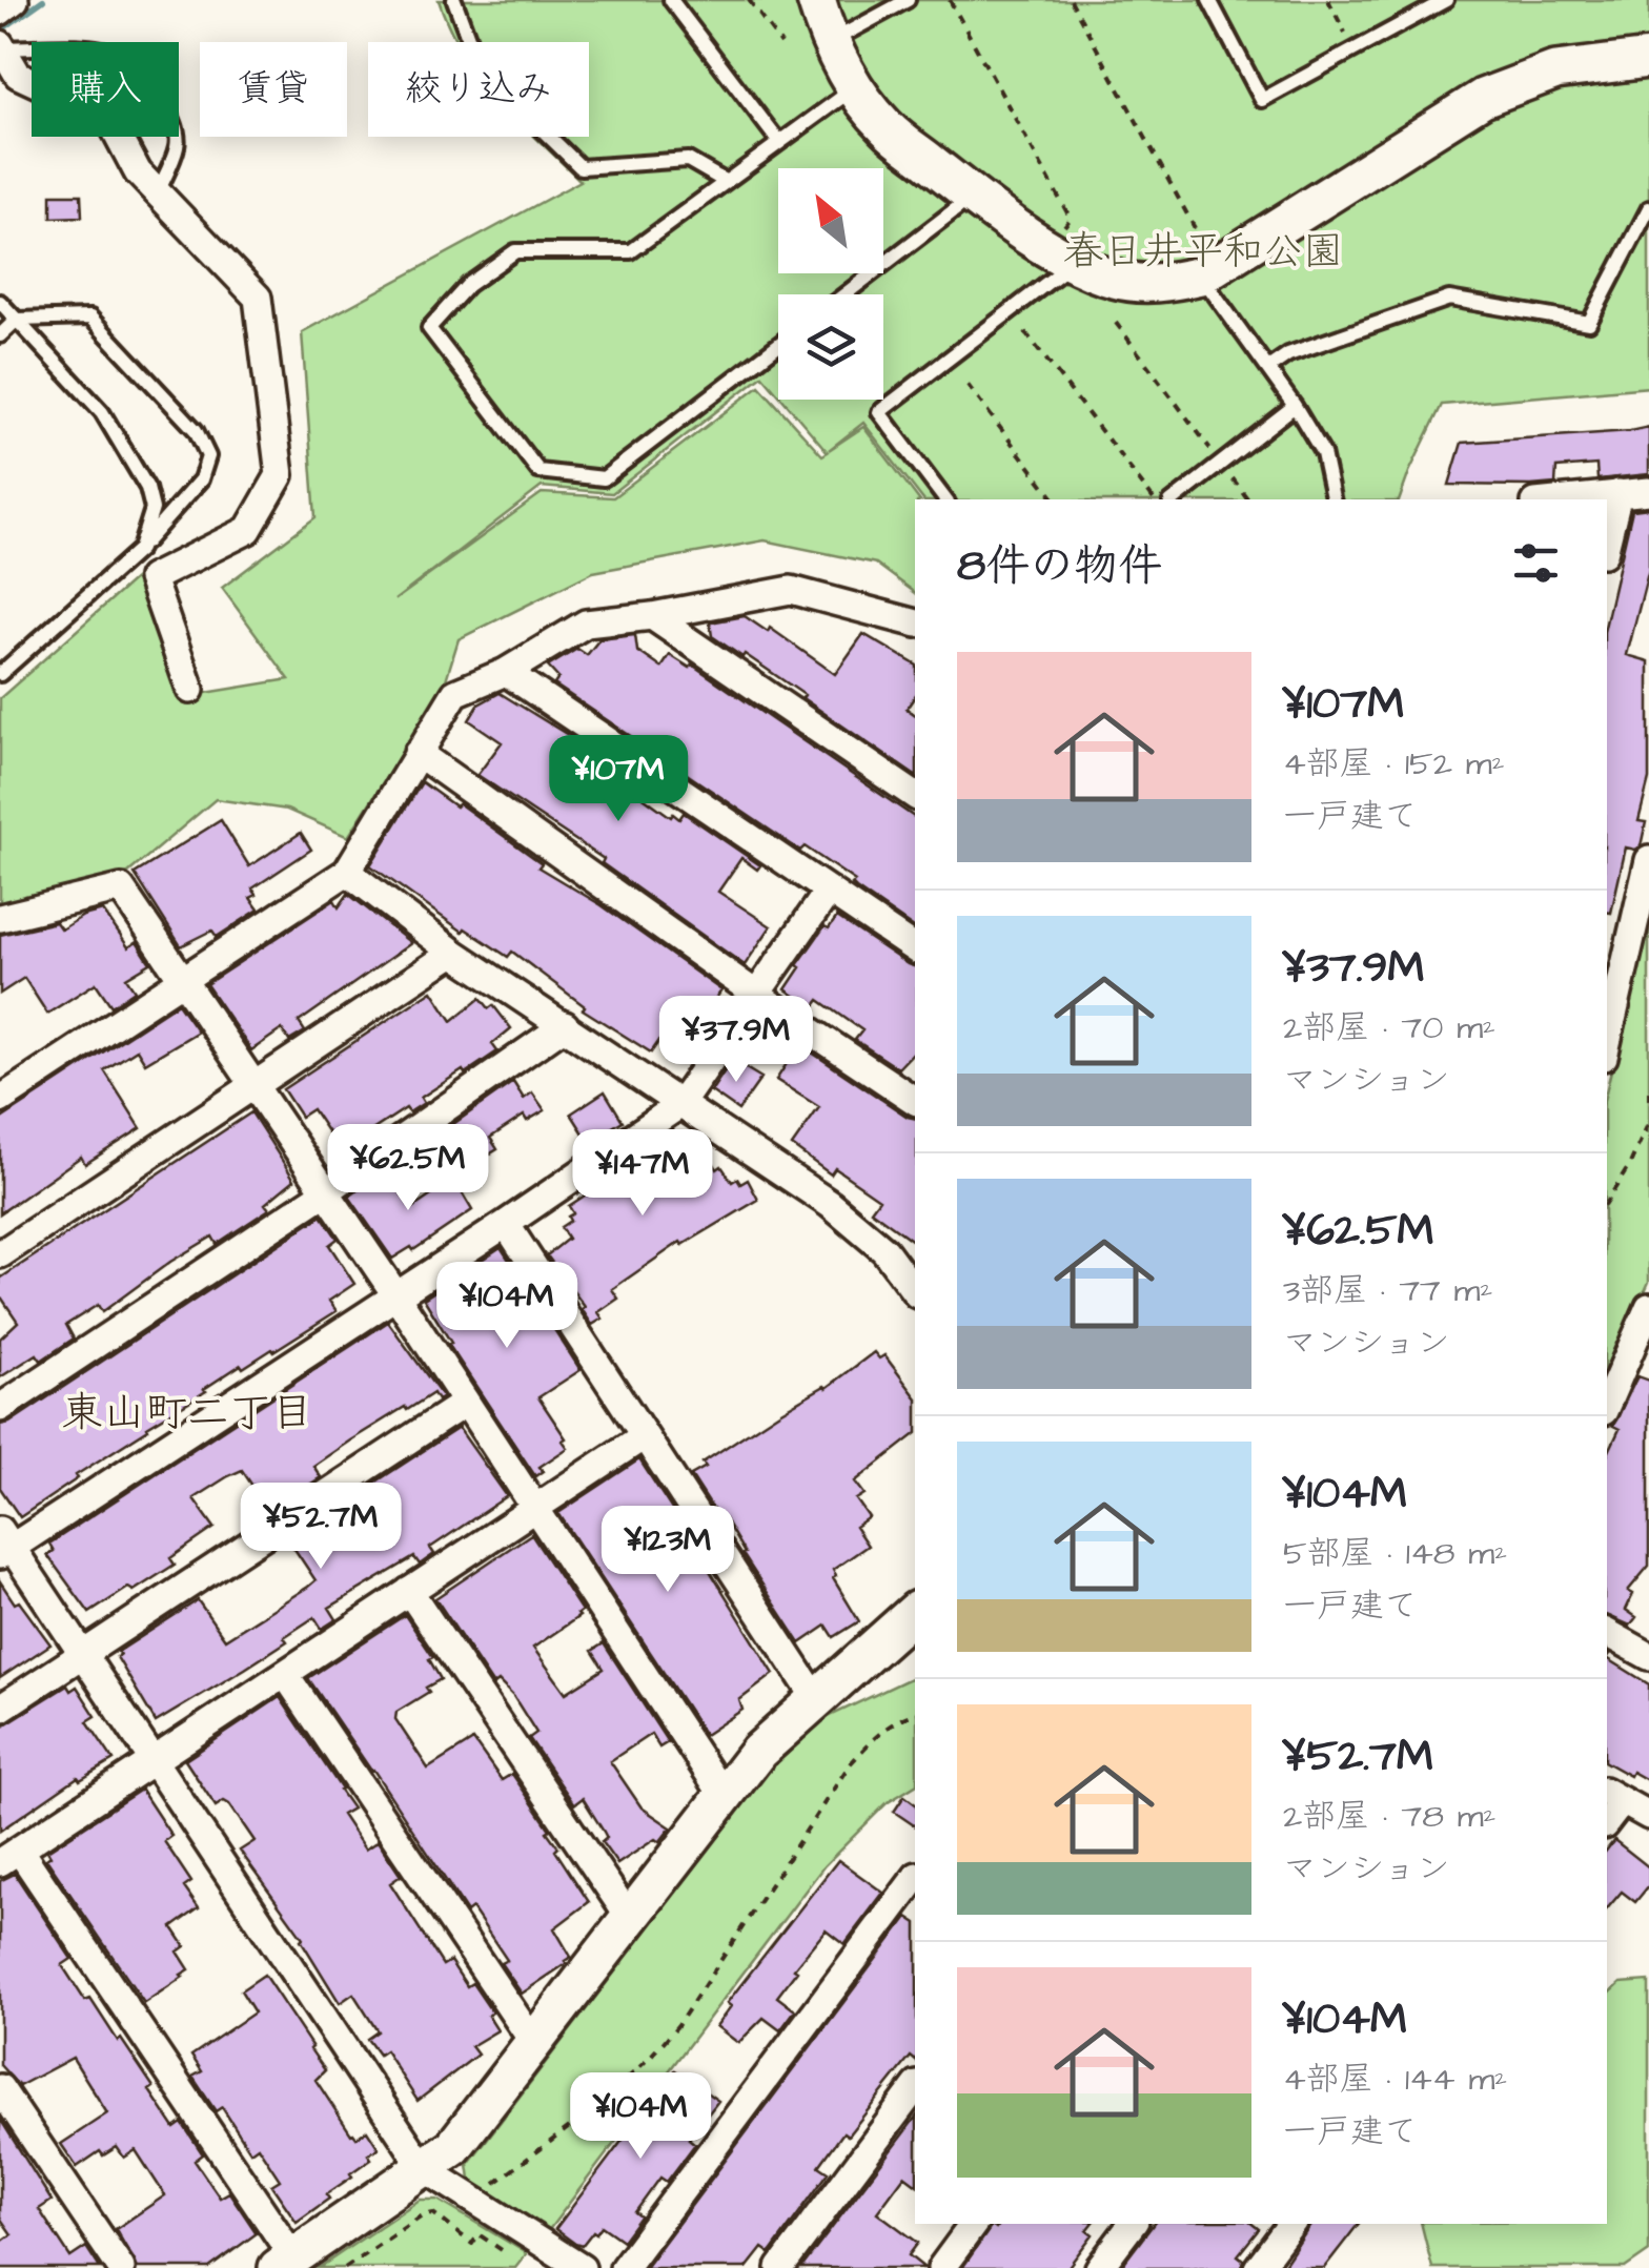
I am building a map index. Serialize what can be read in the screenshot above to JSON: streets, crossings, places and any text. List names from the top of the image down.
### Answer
{
  "districts": ["東山町二丁目"],
  "parks": ["春日井平和公園"],
  "north": "top left",
  "page": {
    "chip": ["購入", "賃貸", "絞り込み"],
    "heading": "8件の物件",
    "list": [
      {
        "name": "¥107M",
        "note": "4部屋 · 152 m² · 一戸建て"
      },
      {
        "name": "¥37.9M",
        "note": "2部屋 · 70 m² · マンション"
      },
      {
        "name": "¥62.5M",
        "note": "3部屋 · 77 m² · マンション"
      },
      {
        "name": "¥104M",
        "note": "5部屋 · 148 m² · 一戸建て"
      },
      {
        "name": "¥52.7M",
        "note": "2部屋 · 78 m² · マンション"
      },
      {
        "name": "¥104M",
        "note": "4部屋 · 144 m² · 一戸建て"
      }
    ],
    "price": [
      "¥107M",
      "¥37.9M",
      "¥62.5M",
      "¥147M",
      "¥104M",
      "¥52.7M",
      "¥123M",
      "¥104M"
    ]
  }
}
